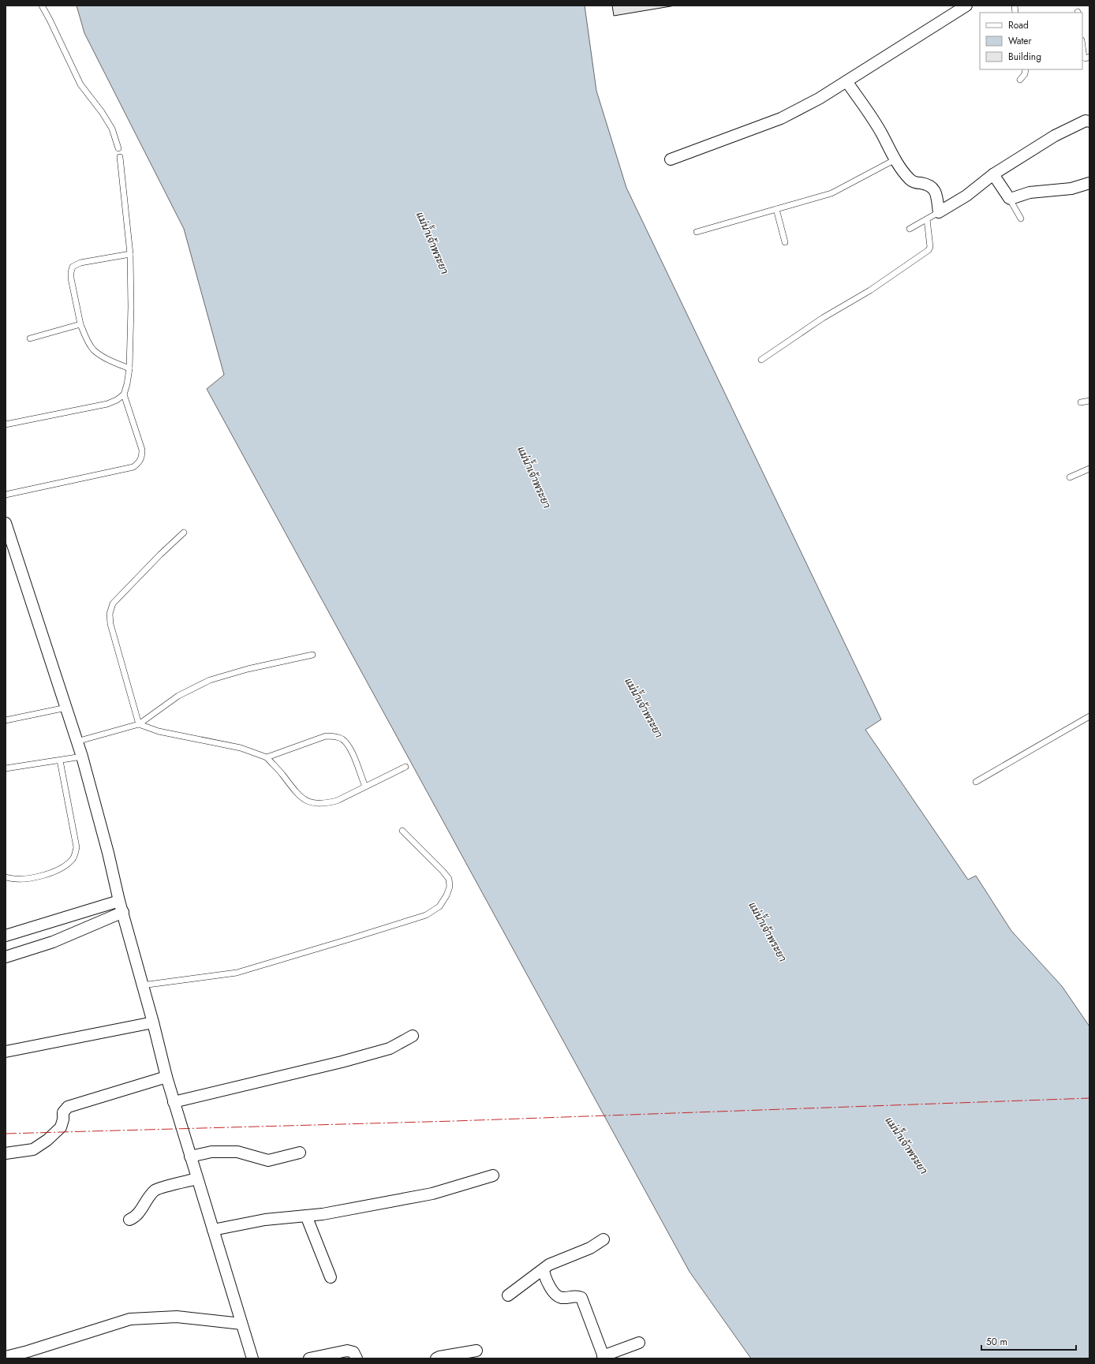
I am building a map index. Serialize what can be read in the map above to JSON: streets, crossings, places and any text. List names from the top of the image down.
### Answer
{
  "water": ["แม่น้ำเจ้าพระยา"],
  "legend": ["Road", "Water", "Building"],
  "scale_bar": "50 m"
}
